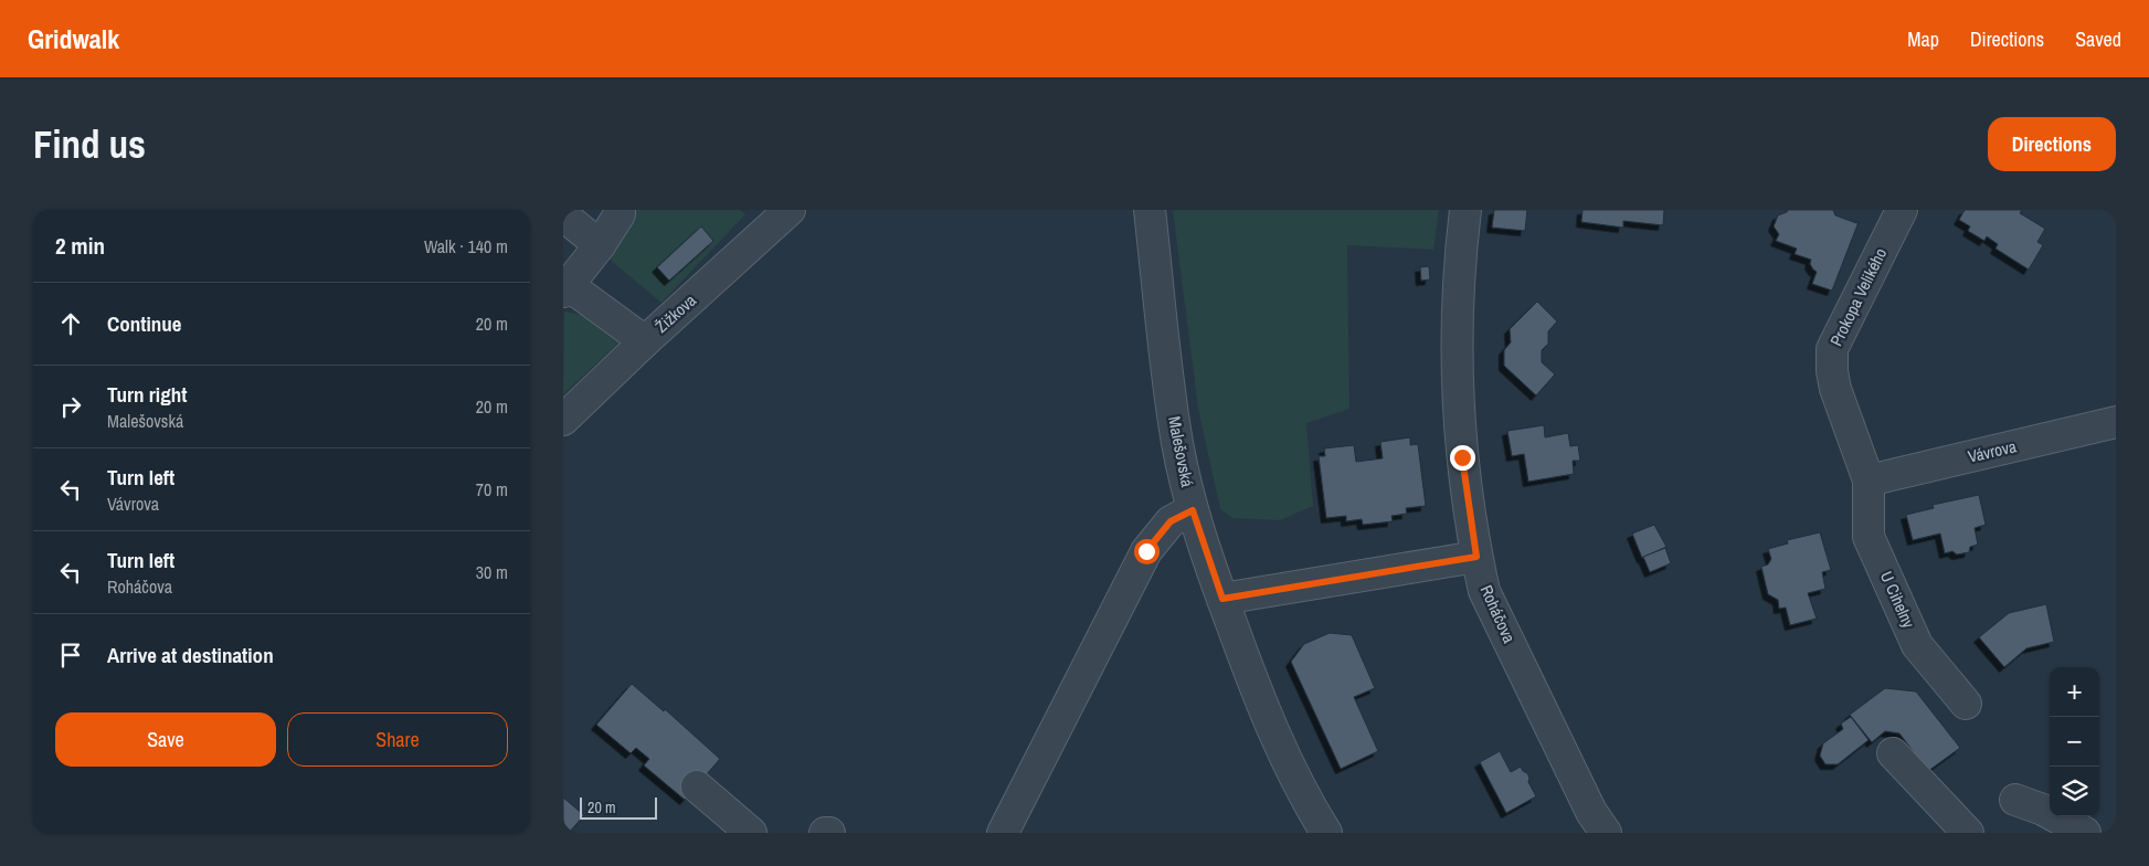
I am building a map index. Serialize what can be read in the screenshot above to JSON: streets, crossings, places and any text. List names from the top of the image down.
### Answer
{
  "streets": {
    "street": [
      "Prokopa Velikého",
      "Žižkova",
      "Malešovská",
      "Vávrova",
      "U Cihelny",
      "Roháčova"
    ]
  },
  "crossings": [
    ["Prokopa Velikého", "Vávrova"],
    ["Prokopa Velikého", "U Cihelny"],
    ["Vávrova", "U Cihelny"]
  ],
  "scale_bar": "20 m",
  "page": {
    "header": "Gridwalk",
    "nav": ["Map", "Directions", "Saved"],
    "buttons": [
      "Directions",
      ["Save", "Share"]
    ],
    "title": "Find us",
    "heading": ["2 min", "Walk · 140 m"],
    "list": [
      ["Continue", "20 m"],
      ["Turn right", "Malešovská", "20 m"],
      ["Turn left", "Vávrova", "70 m"],
      ["Turn left", "Roháčova", "30 m"],
      "Arrive at destination"
    ],
    "map_buttons": ["+", "−"],
    "scale": "20 m"
  }
}
